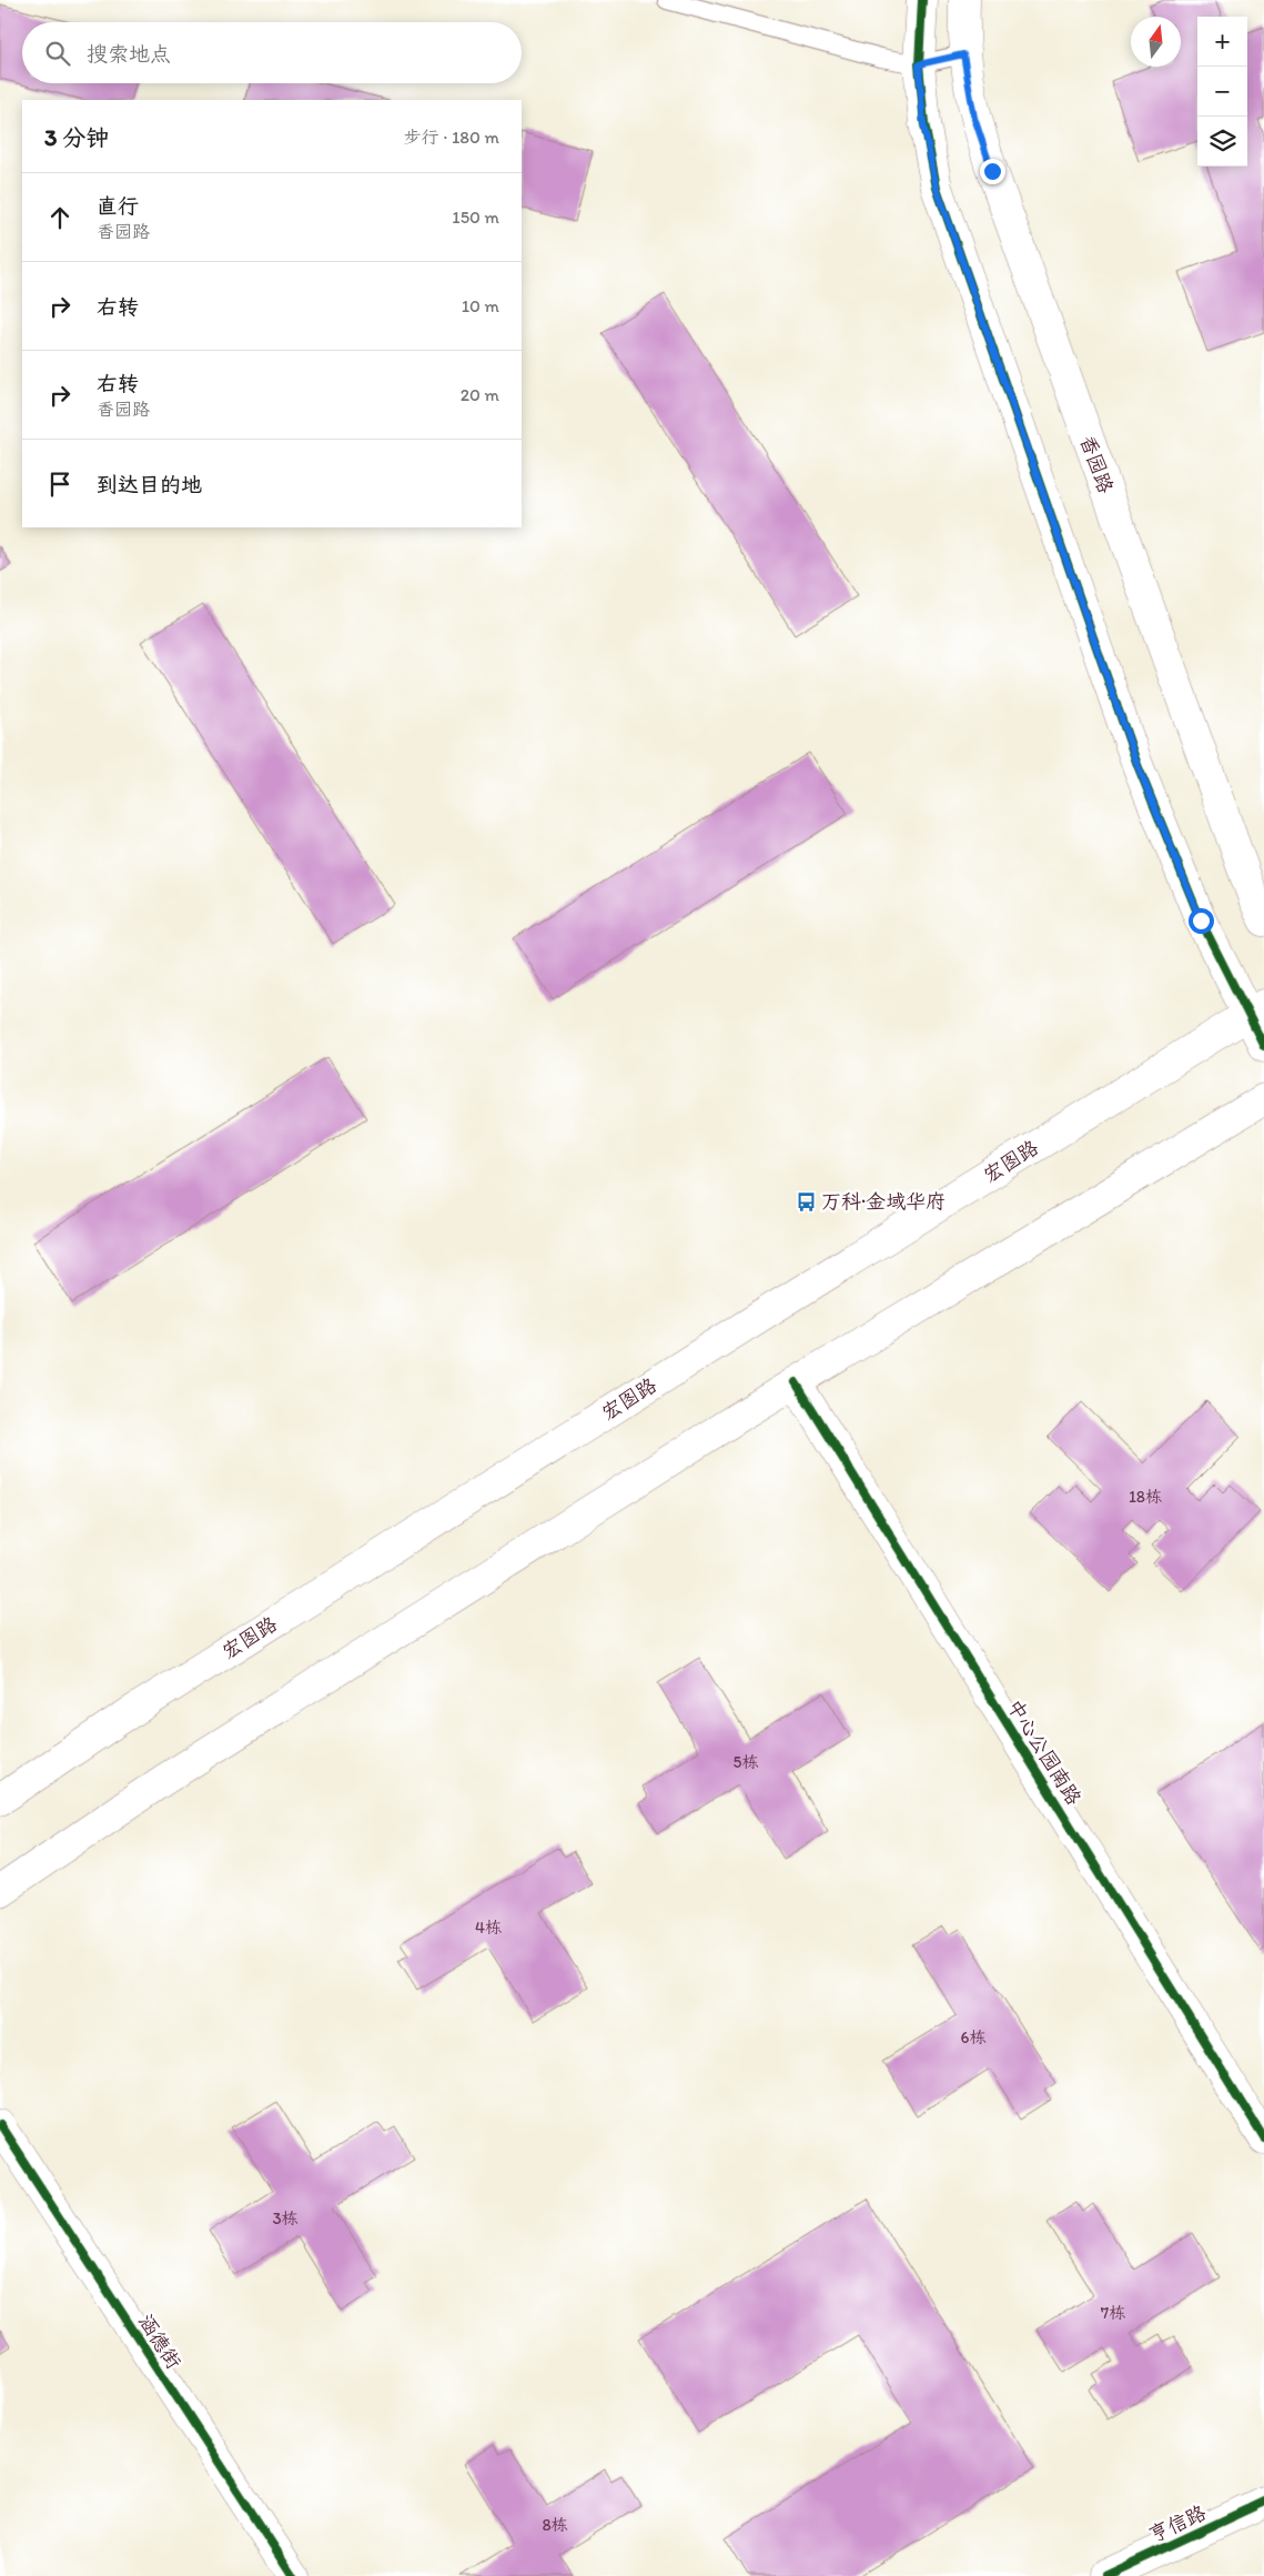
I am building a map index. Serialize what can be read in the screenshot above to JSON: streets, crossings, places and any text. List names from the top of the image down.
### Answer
{
  "streets": {
    "street": [
      "香园路",
      "宏图路",
      "中心公园南路",
      "涵德街",
      "亨信路"
    ]
  },
  "places": {
    "bus stop": ["万科·金域华府"]
  },
  "house_numbers": [
    "18栋",
    "5栋",
    "4栋",
    "6栋",
    "3栋",
    "7栋",
    "8栋"
  ],
  "north": "top",
  "page": {
    "map_buttons": ["+", "−"],
    "search": "搜索地点",
    "heading": ["3 分钟", "步行 · 180 m"],
    "list": [
      ["直行", "香园路", "150 m"],
      ["右转", "10 m"],
      ["右转", "香园路", "20 m"],
      "到达目的地"
    ]
  }
}
